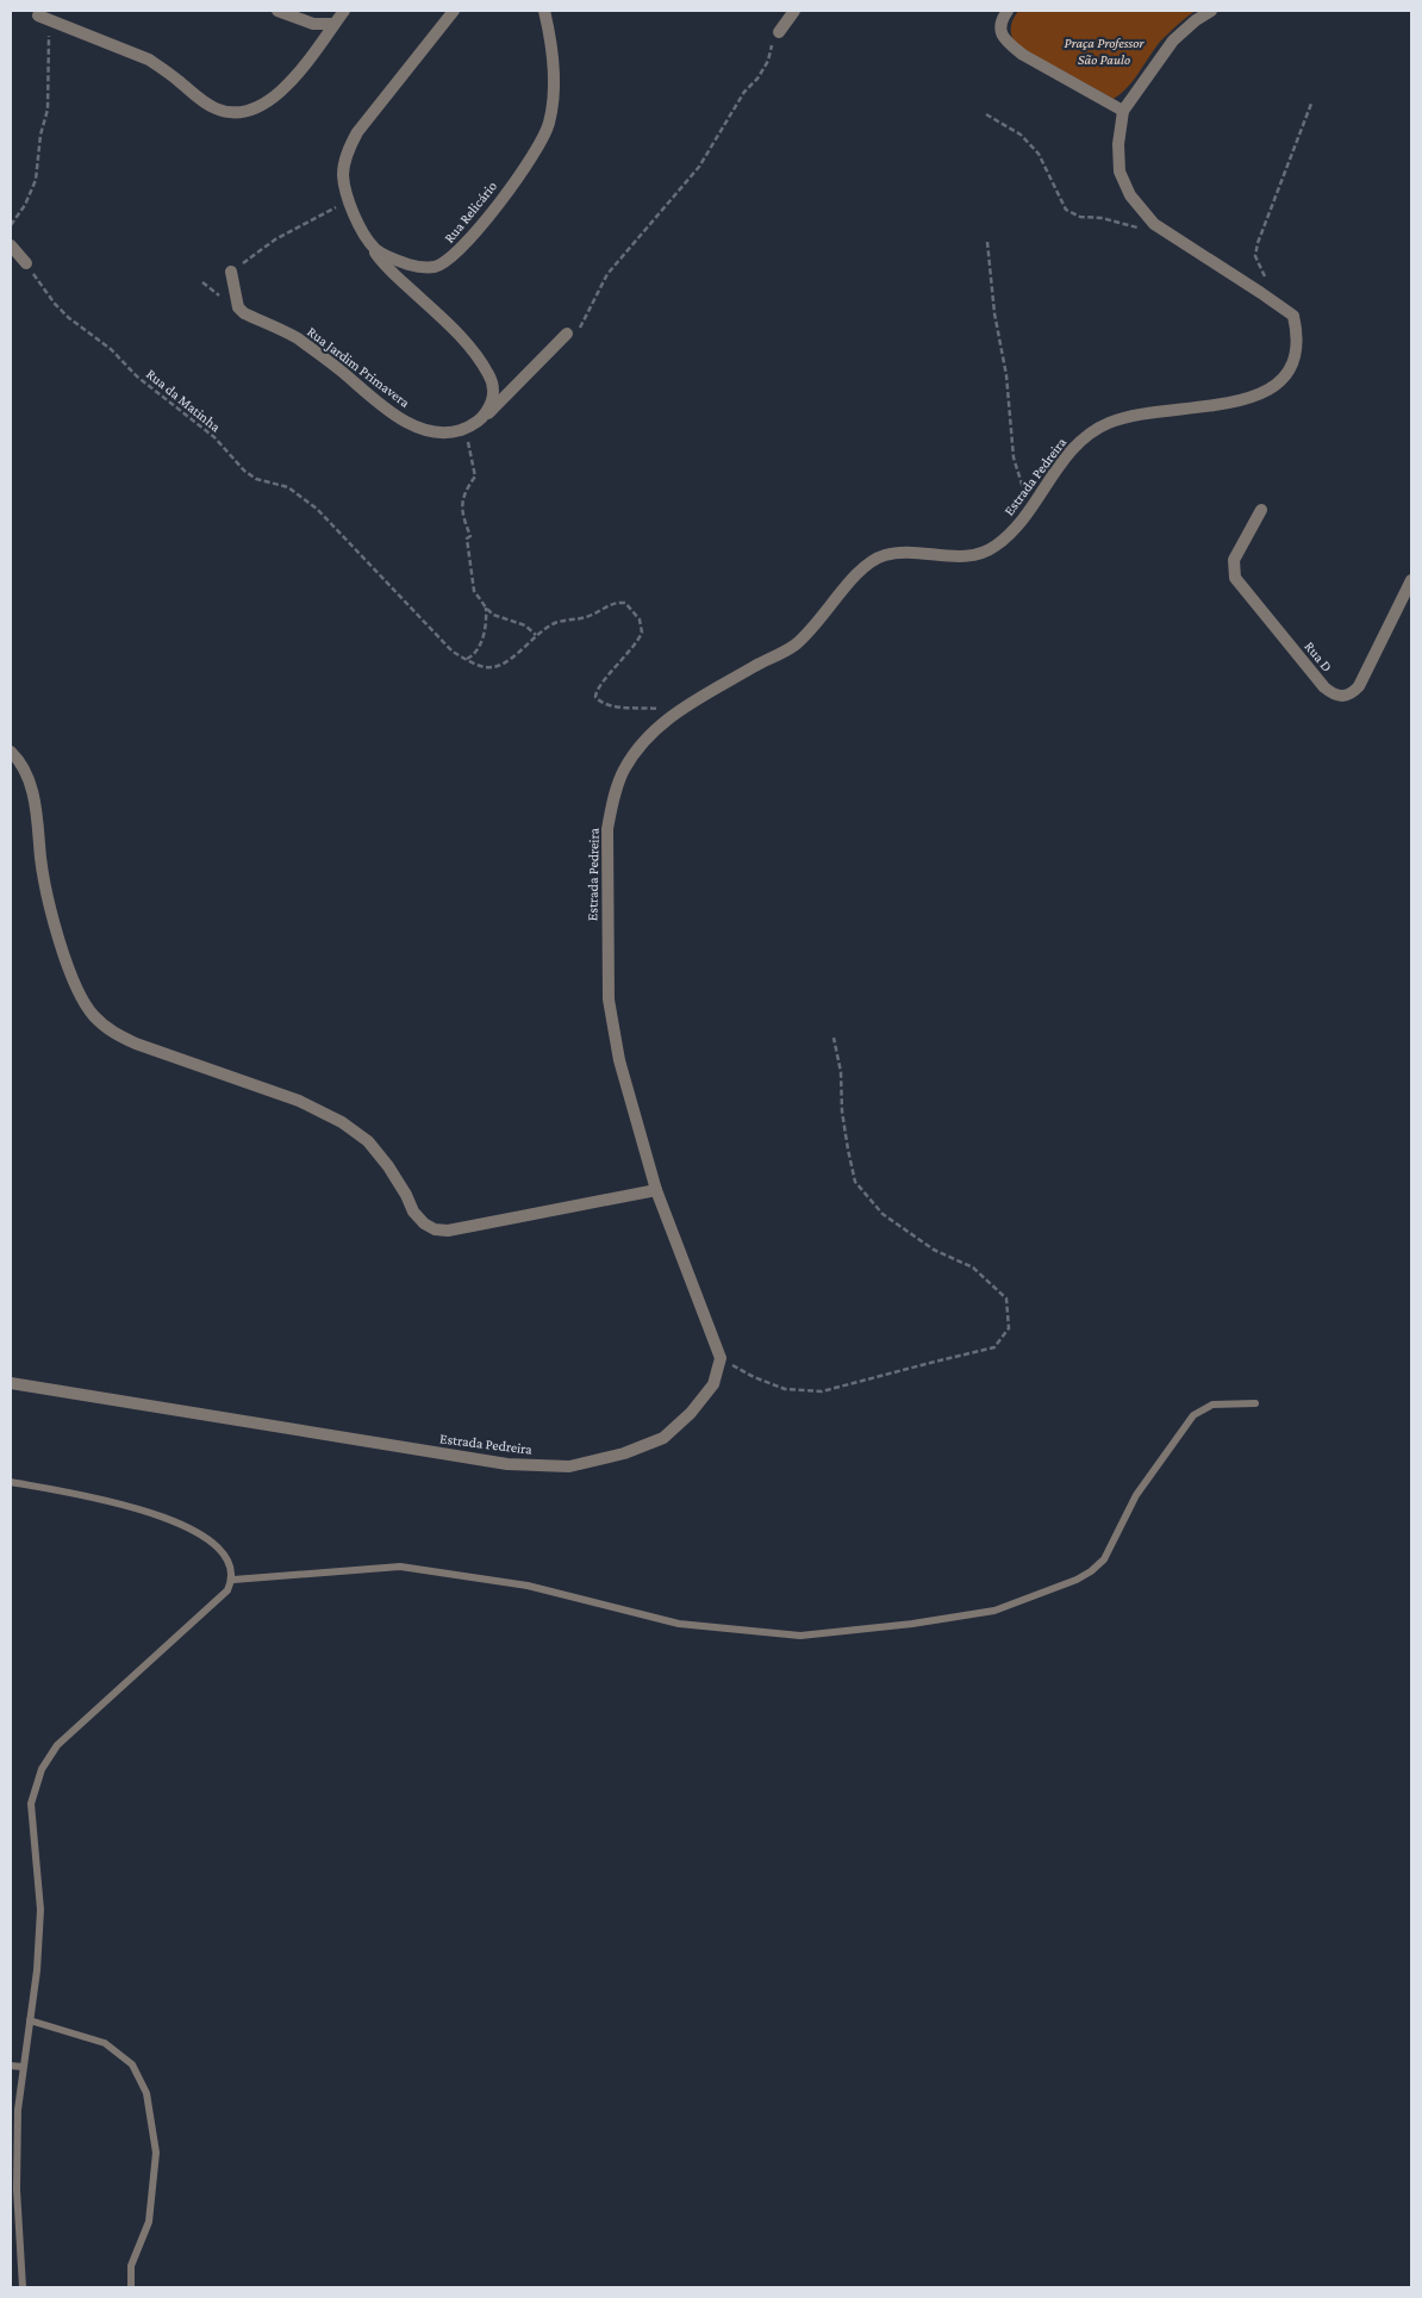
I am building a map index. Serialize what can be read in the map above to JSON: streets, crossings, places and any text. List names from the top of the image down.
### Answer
{
  "streets": {
    "street": [
      "Rua Relicário",
      "Rua Jardim Primavera",
      "Estrada Pedreira",
      "Rua D"
    ],
    "path": ["Rua da Matinha"]
  },
  "parks": ["Praça Professor São Paulo"]
}
